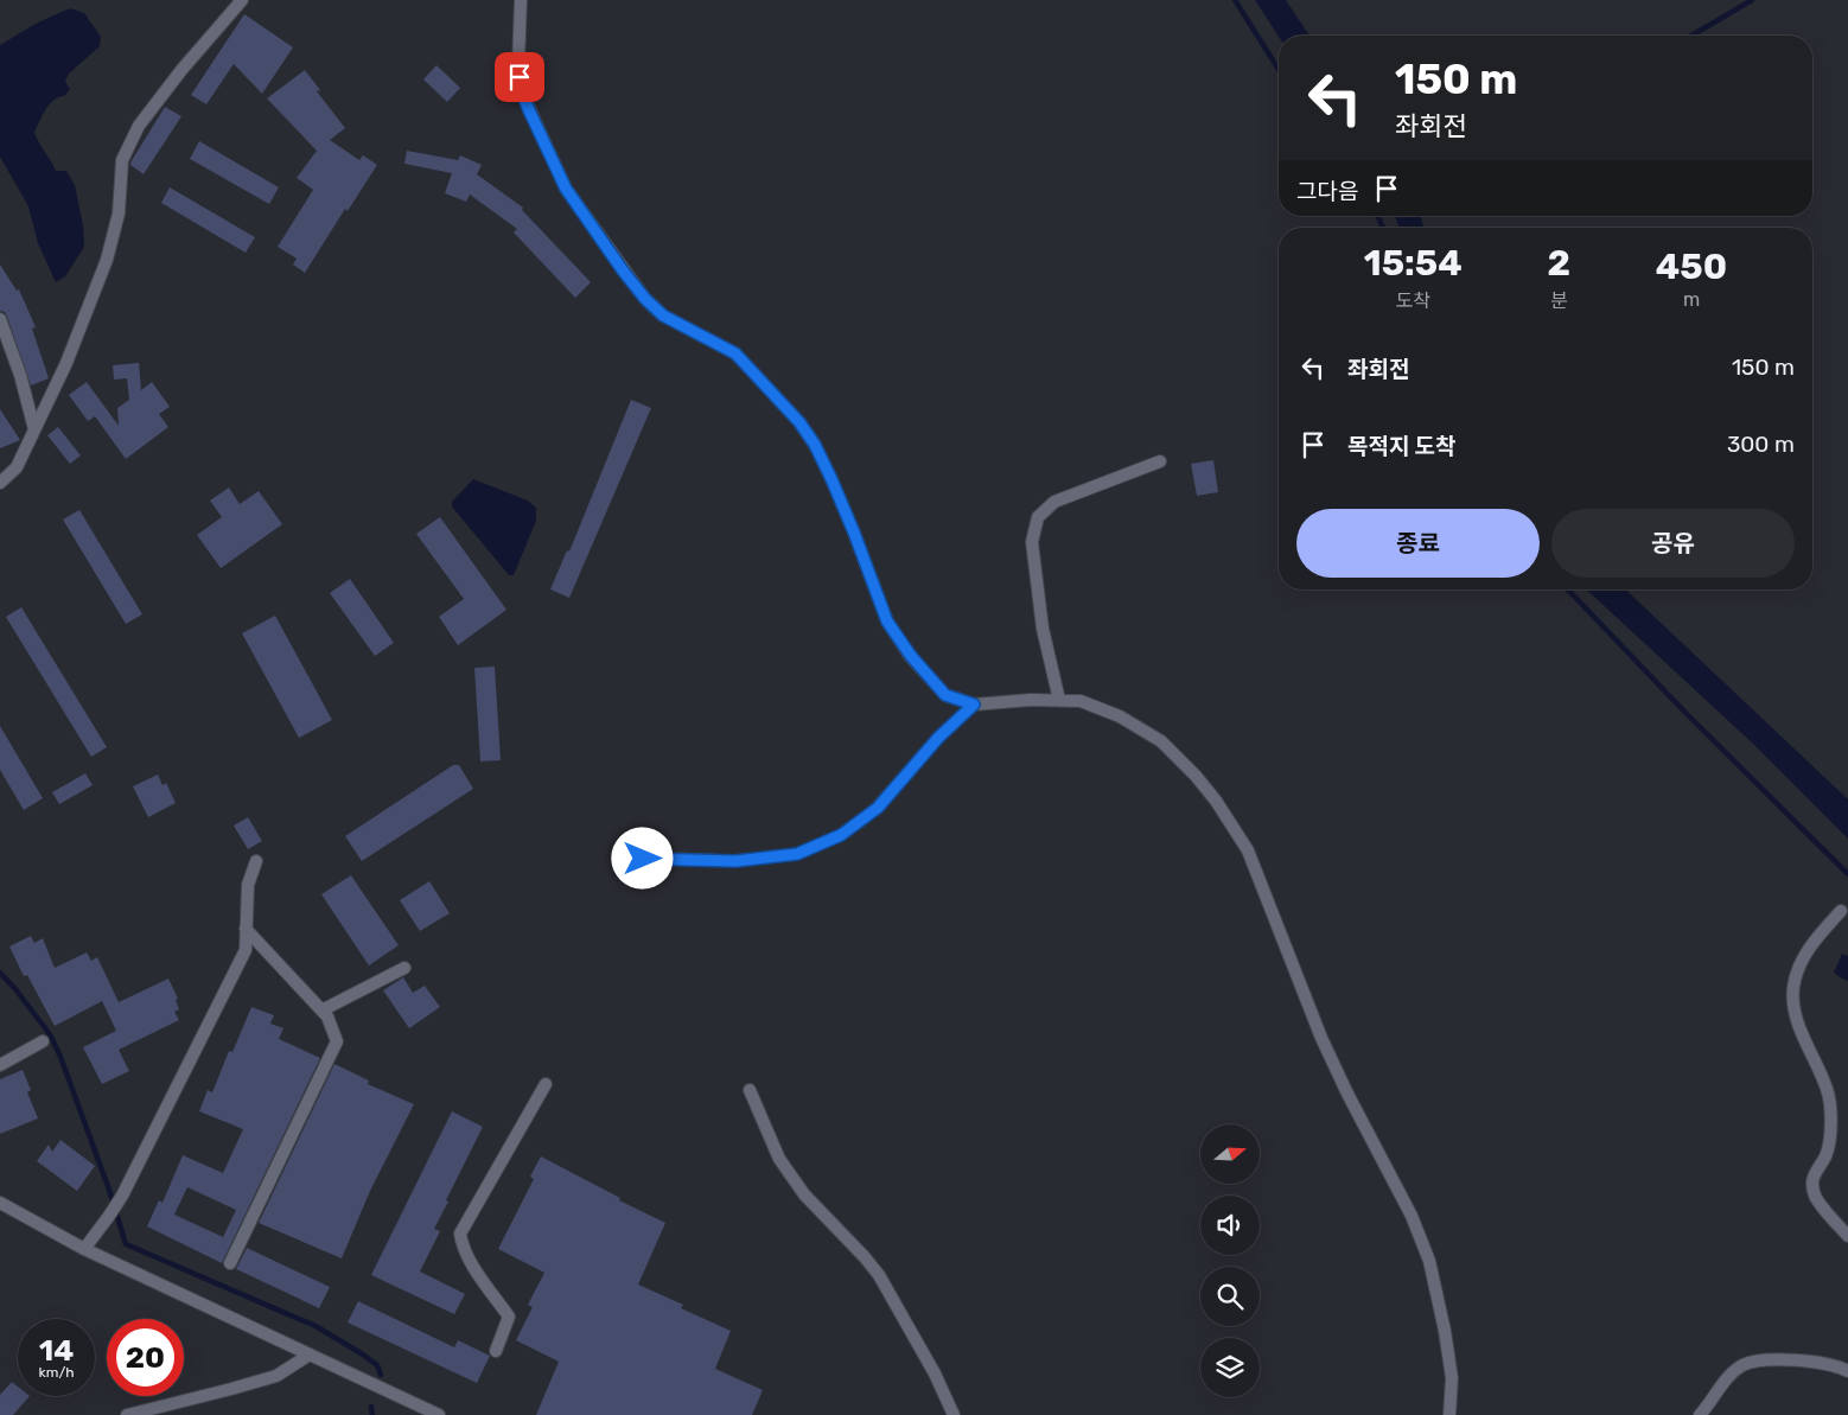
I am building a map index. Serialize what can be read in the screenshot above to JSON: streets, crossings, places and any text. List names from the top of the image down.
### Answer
{
  "north": "right",
  "page": {
    "turn": ["150 m", "좌회전"],
    "then": "그다음",
    "eta": [
      "15:54",
      "도착",
      "2",
      "분",
      "450",
      "m"
    ],
    "list": [
      {
        "name": "좌회전",
        "value": "150 m"
      },
      {
        "name": "목적지 도착",
        "value": "300 m"
      }
    ],
    "buttons": ["종료", "공유"],
    "speed": "14 km/h",
    "limit": "20"
  }
}
